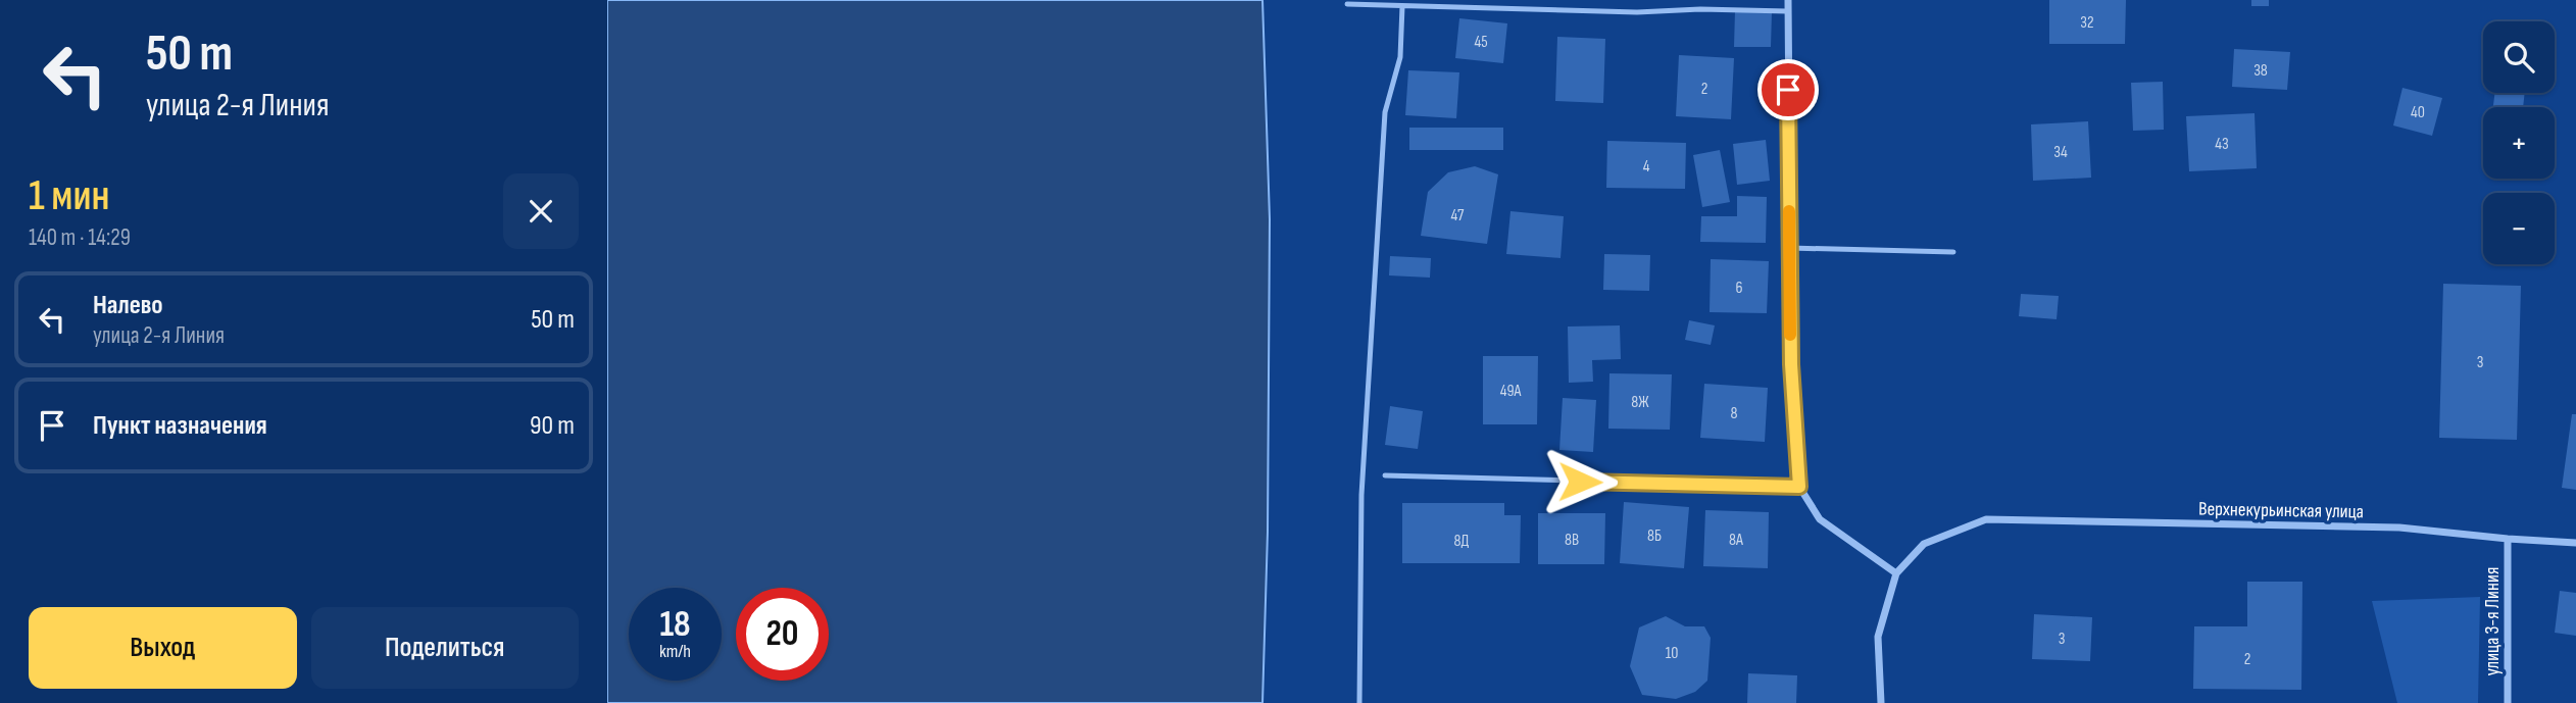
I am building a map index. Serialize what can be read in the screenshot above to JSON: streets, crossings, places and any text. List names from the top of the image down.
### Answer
{
  "streets": {
    "street": ["Верхнекурьинская улица", "улица 3-я Линия"]
  },
  "crossings": [
    ["Верхнекурьинская улица", "улица 3-я Линия"]
  ],
  "house_numbers": [
    "32",
    "45",
    "38",
    "2",
    "40",
    "43",
    "34",
    "4",
    "47",
    "6",
    "3",
    "49А",
    "8Ж",
    "8",
    "8Б",
    "8В",
    "8А",
    "8Д",
    "3",
    "10",
    "2"
  ],
  "page": {
    "turn": ["50 m", "улица 2-я Линия"],
    "map_buttons": ["+", "−"],
    "heading": ["1 мин", "140 m · 14:29"],
    "list": [
      {
        "name": "Налево",
        "note": "улица 2-я Линия",
        "value": "50 m"
      },
      {
        "name": "Пункт назначения",
        "value": "90 m"
      }
    ],
    "speed": "18 km/h",
    "limit": "20",
    "buttons": ["Выход", "Поделиться"]
  }
}
